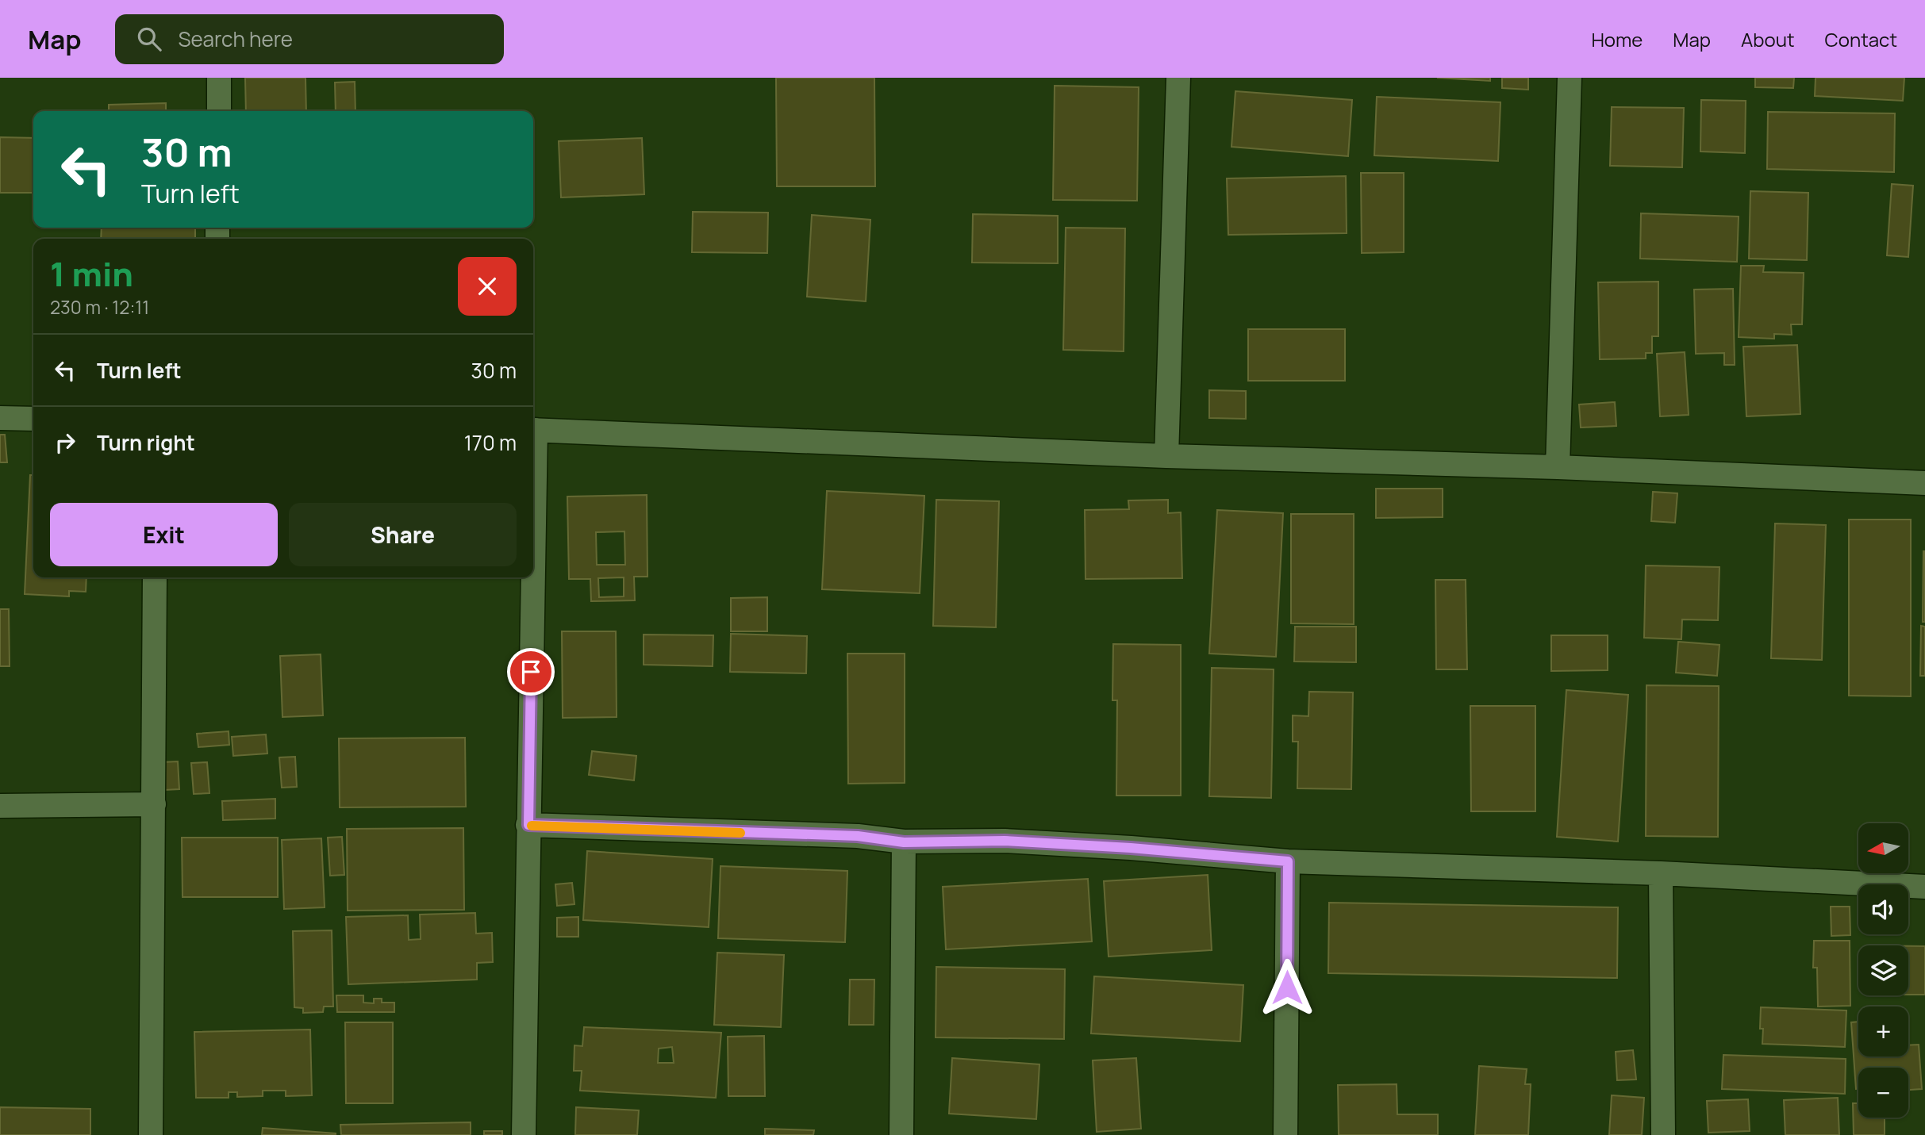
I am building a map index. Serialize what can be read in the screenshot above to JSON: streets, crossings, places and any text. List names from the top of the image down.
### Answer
{
  "north": "left",
  "page": {
    "header": "Map",
    "search": "Search here",
    "nav": [
      "Home",
      "Map",
      "About",
      "Contact"
    ],
    "turn": ["30 m", "Turn left"],
    "heading": ["1 min", "230 m · 12:11"],
    "list": [
      {
        "name": "Turn left",
        "value": "30 m"
      },
      {
        "name": "Turn right",
        "value": "170 m"
      }
    ],
    "buttons": ["Exit", "Share"],
    "map_buttons": ["+", "−"]
  }
}
